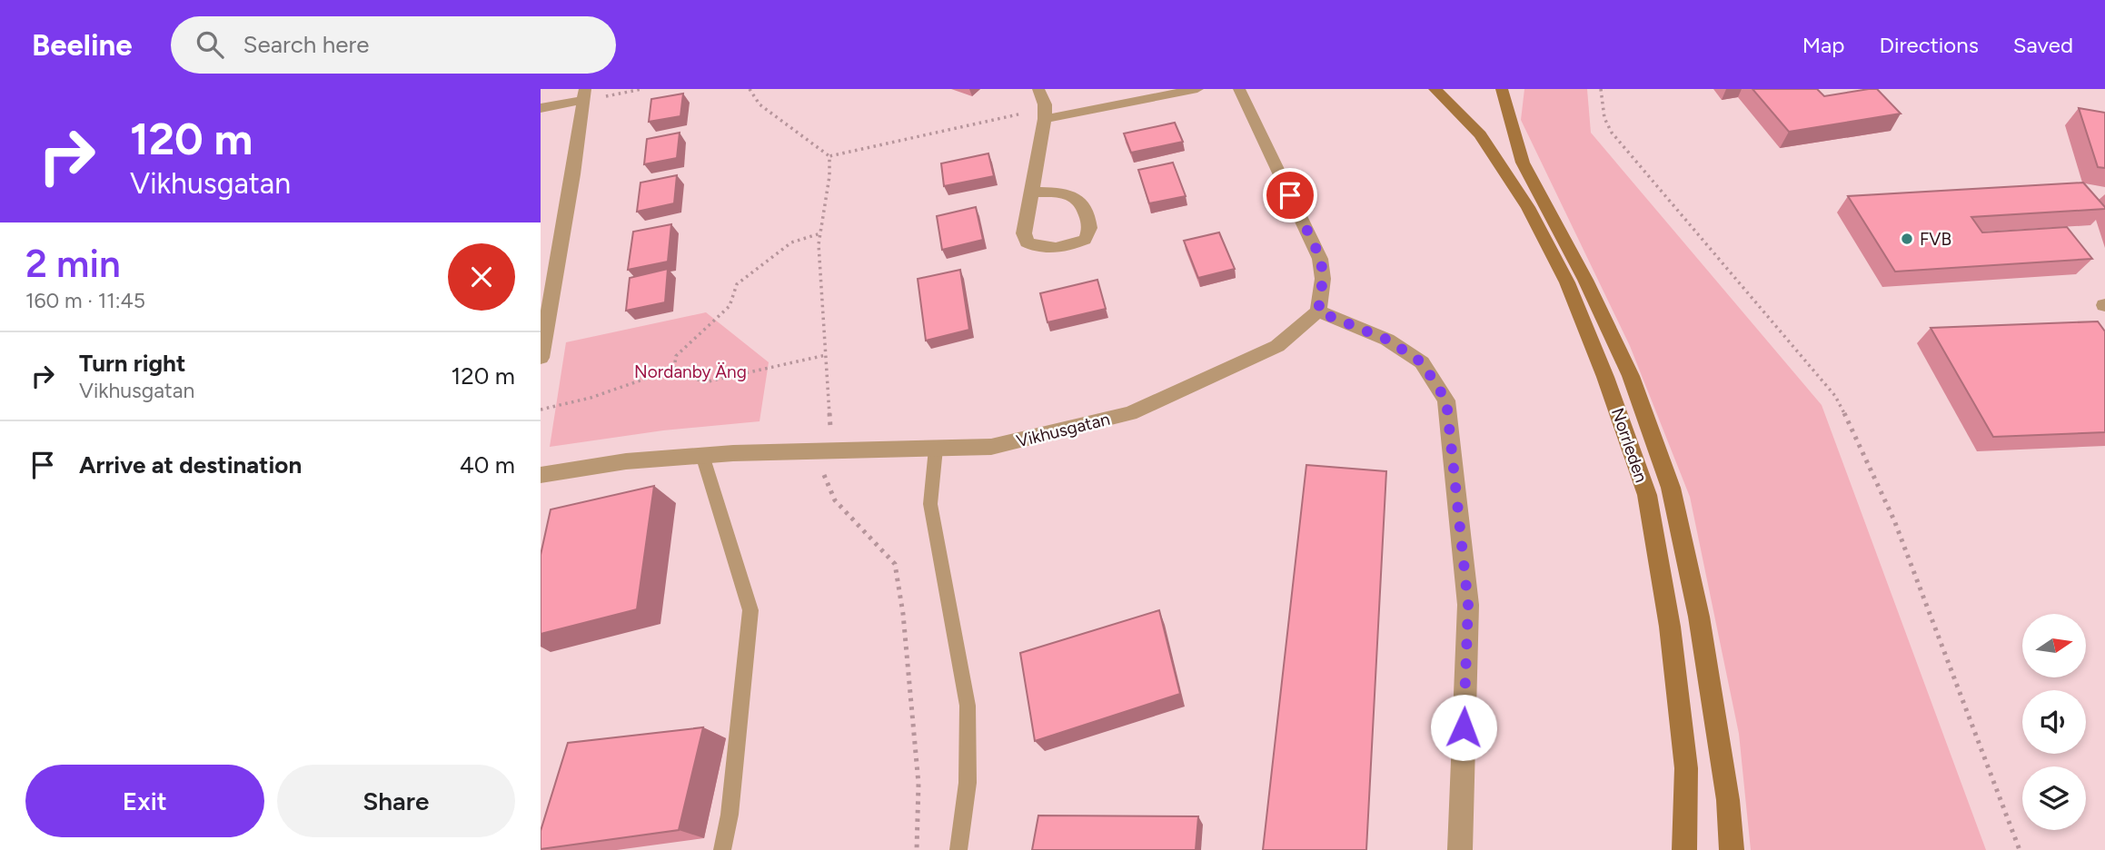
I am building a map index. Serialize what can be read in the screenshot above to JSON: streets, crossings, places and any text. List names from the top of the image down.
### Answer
{
  "streets": {
    "main road": ["Norrleden"],
    "street": ["Vikhusgatan"]
  },
  "parks": ["Nordanby Äng"],
  "places": ["FVB"],
  "north": "right",
  "page": {
    "header": "Beeline",
    "search": "Search here",
    "nav": ["Map", "Directions", "Saved"],
    "turn": ["120 m", "Vikhusgatan"],
    "heading": ["2 min", "160 m · 11:45"],
    "list": [
      {
        "name": "Turn right",
        "note": "Vikhusgatan",
        "value": "120 m"
      },
      {
        "name": "Arrive at destination",
        "value": "40 m"
      }
    ],
    "buttons": ["Exit", "Share"]
  }
}
